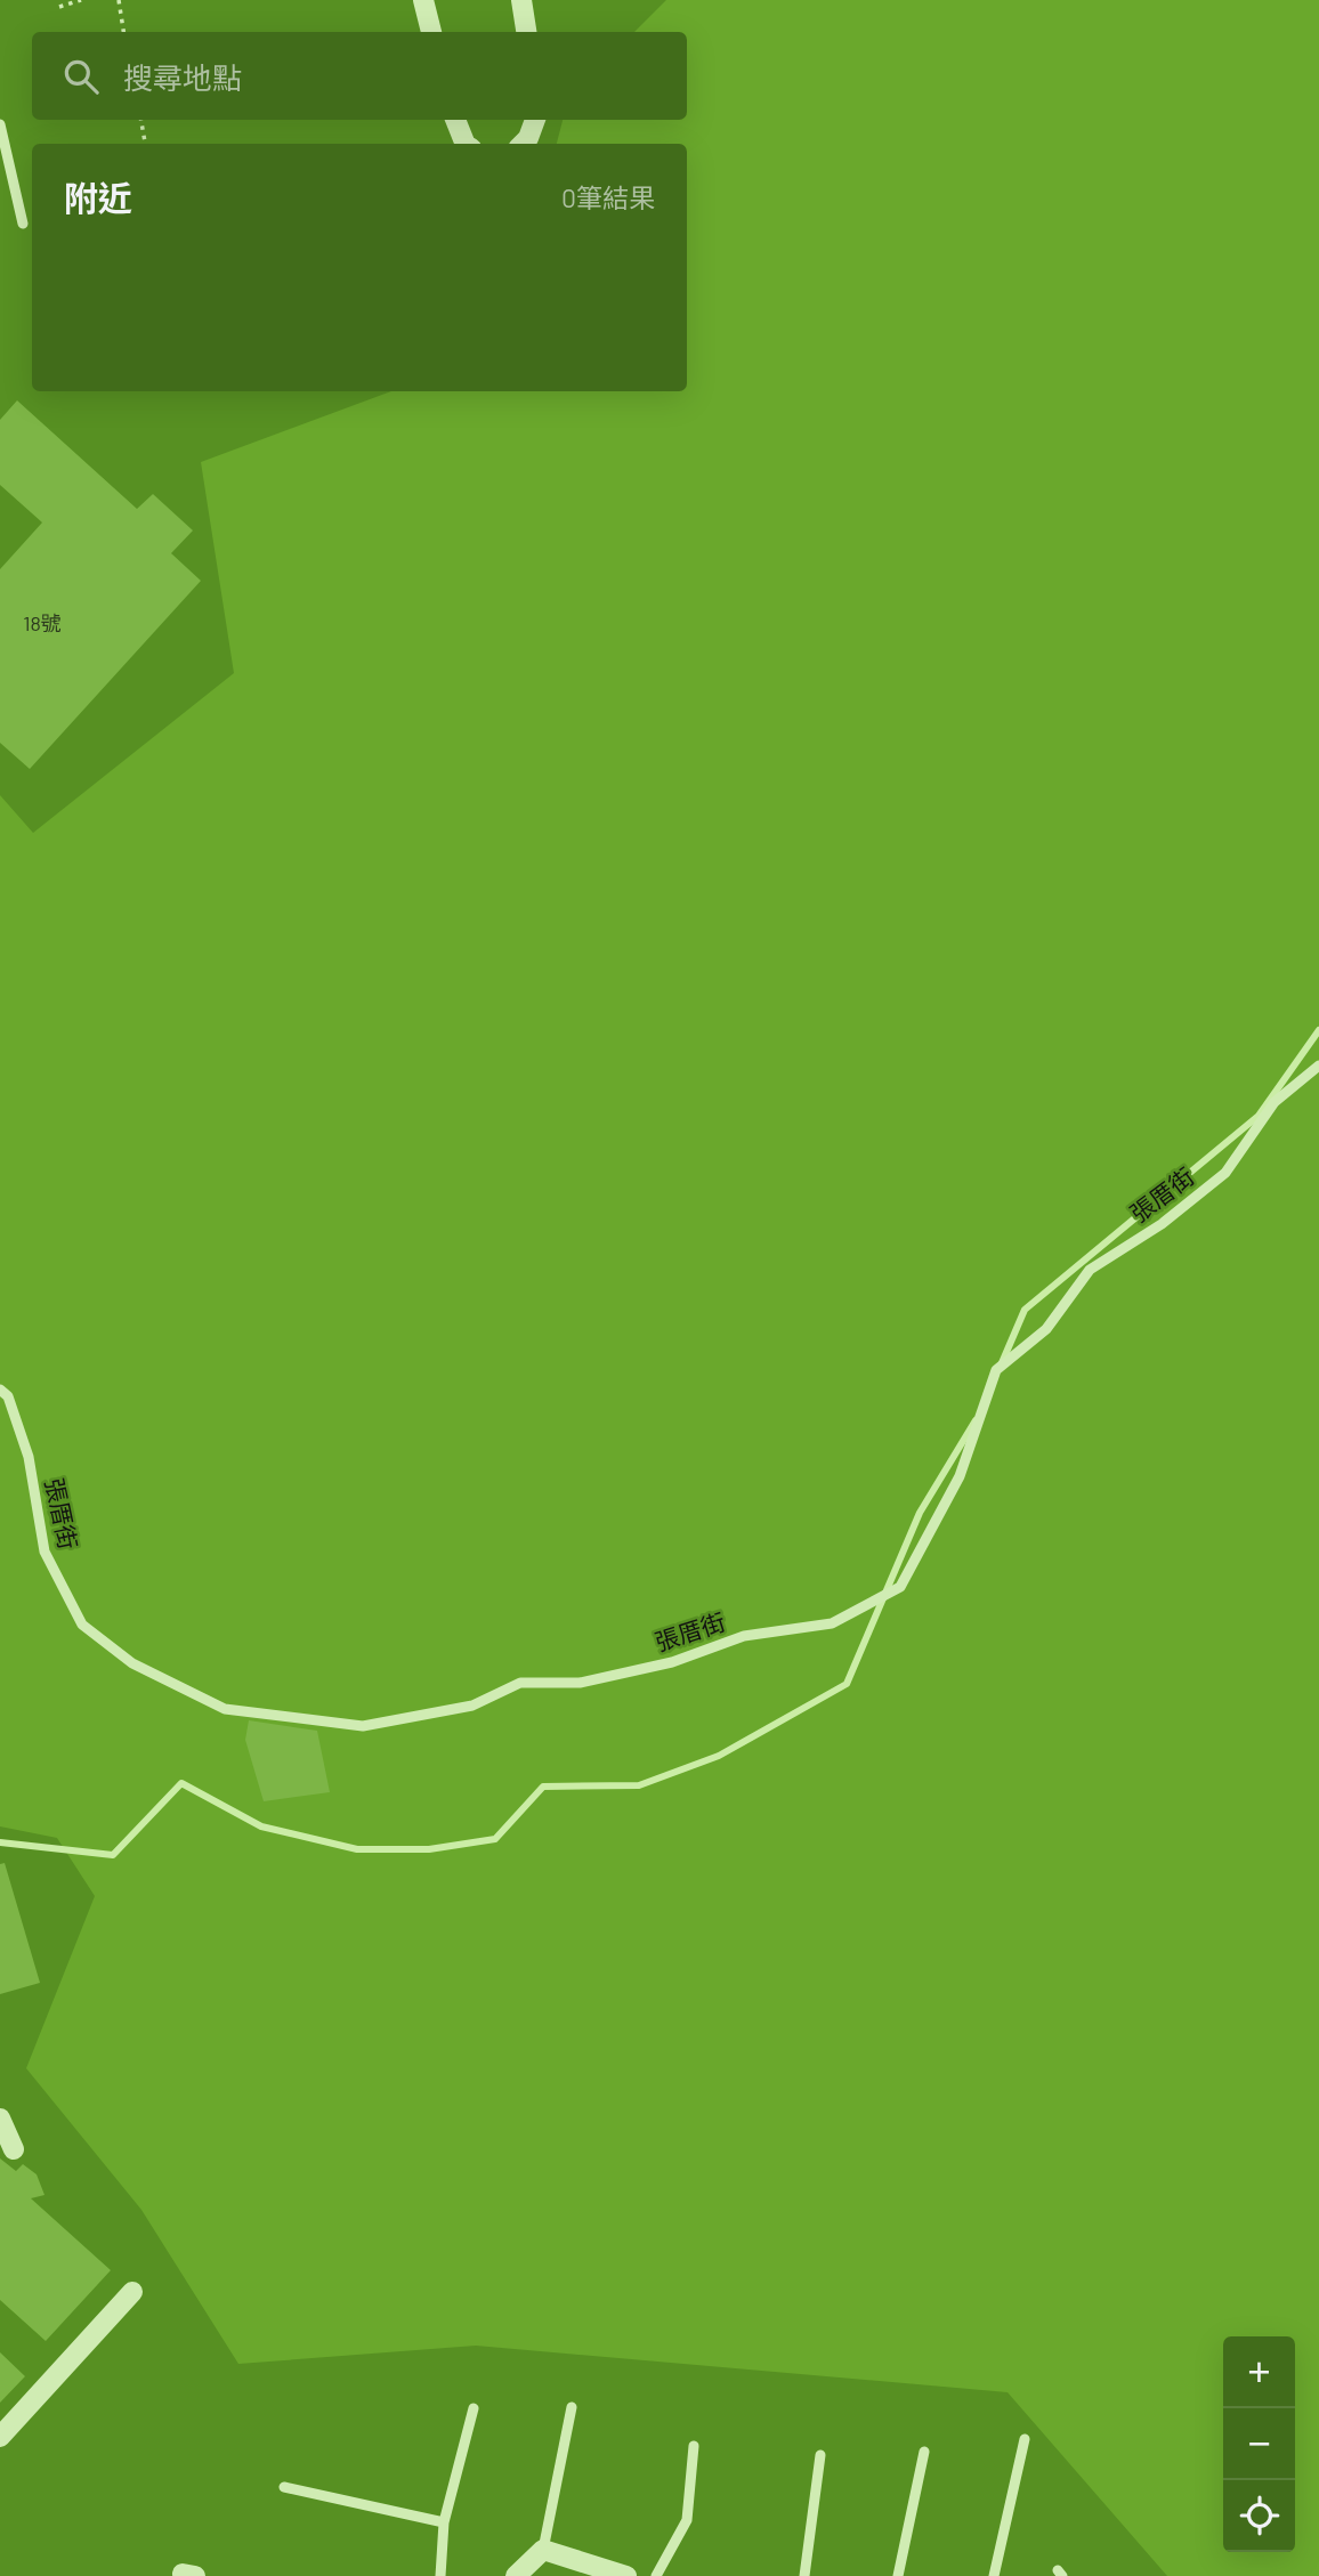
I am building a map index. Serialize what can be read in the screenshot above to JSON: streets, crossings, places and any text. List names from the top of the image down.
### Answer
{
  "streets": {
    "lane": ["張厝街"]
  },
  "house_numbers": ["18號"],
  "page": {
    "search": "搜尋地點",
    "heading": ["附近", "0筆結果"],
    "map_buttons": ["+", "−"]
  }
}
